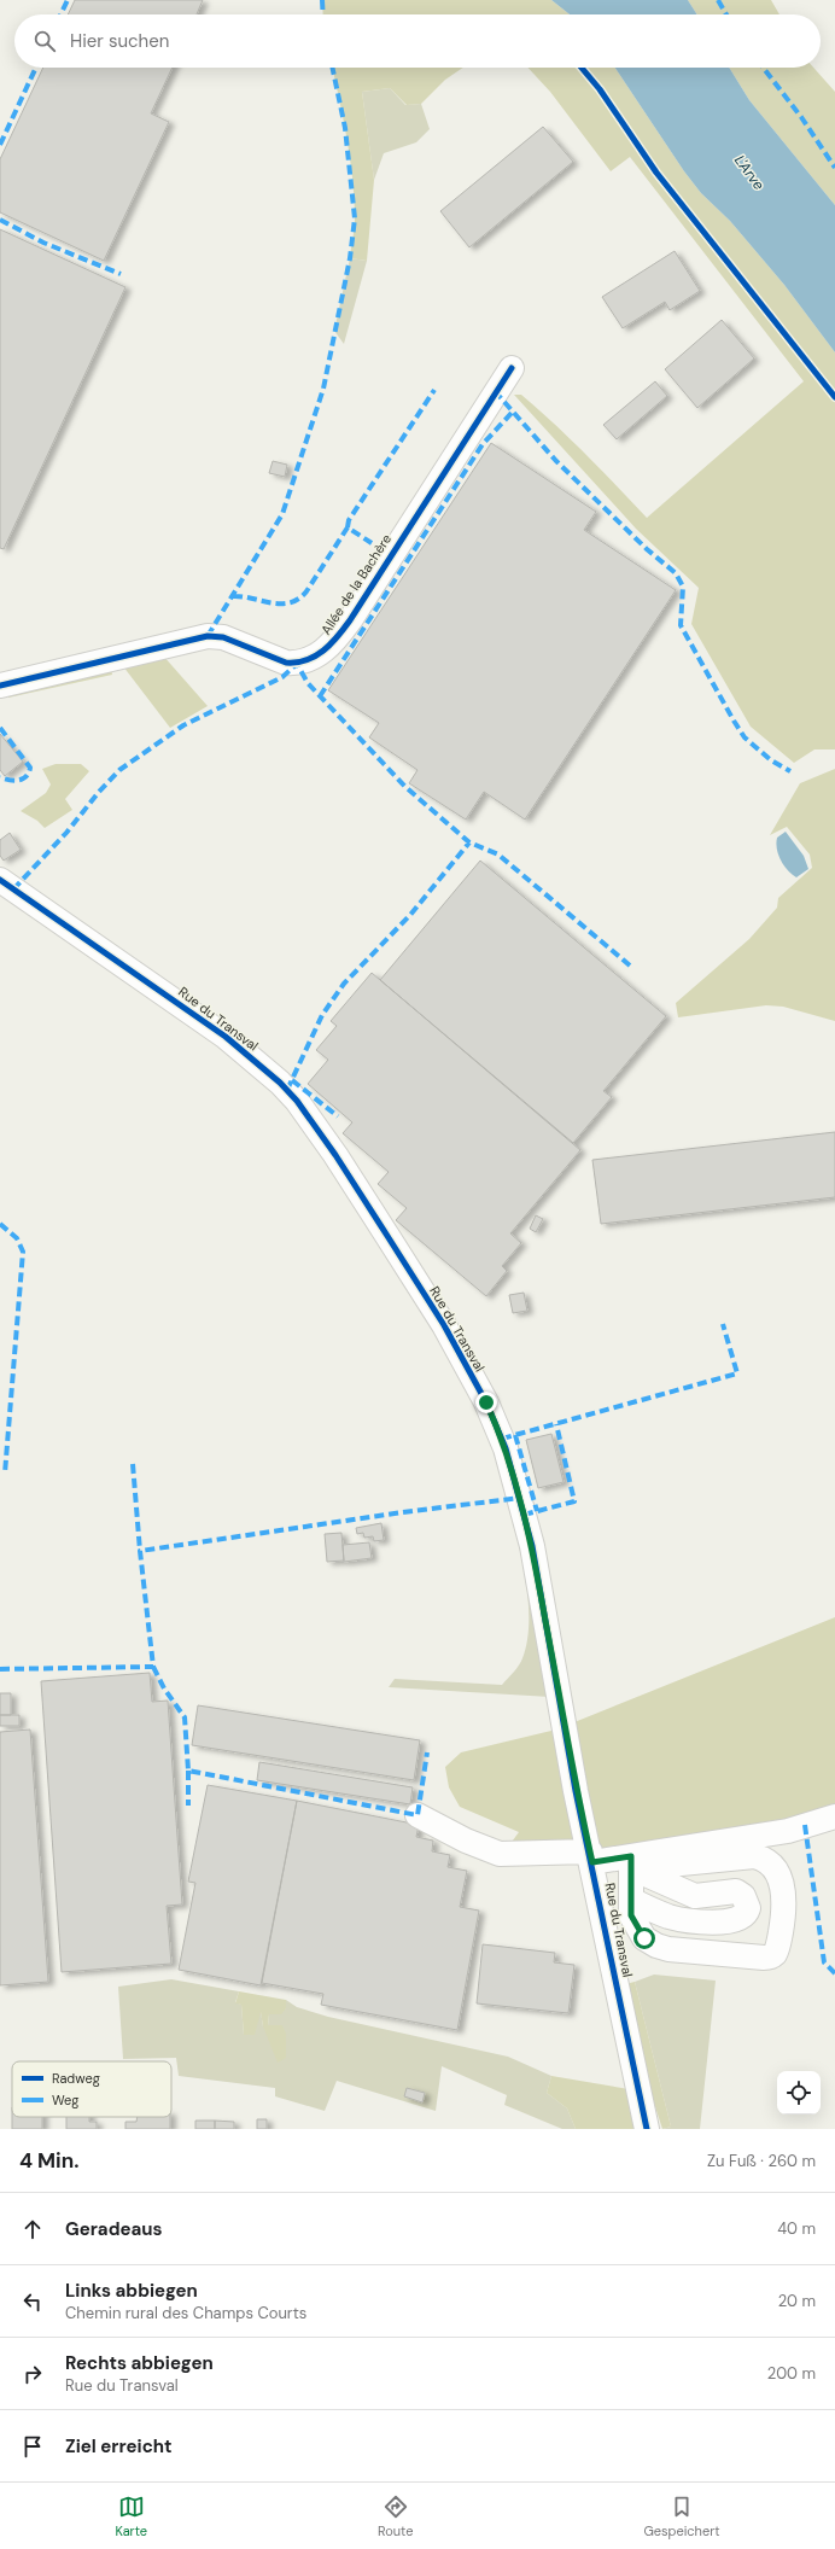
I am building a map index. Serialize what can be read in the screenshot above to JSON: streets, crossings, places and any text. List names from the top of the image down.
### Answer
{
  "streets": {
    "street": ["Allée de la Bachère", "Rue du Transval"]
  },
  "water": ["L'Arve"],
  "legend": ["Radweg", "Weg"],
  "page": {
    "search": "Hier suchen",
    "heading": ["4 Min.", "Zu Fuß · 260 m"],
    "list": [
      ["Geradeaus", "40 m"],
      ["Links abbiegen", "Chemin rural des Champs Courts", "20 m"],
      ["Rechts abbiegen", "Rue du Transval", "200 m"],
      "Ziel erreicht"
    ],
    "nav": ["Karte", "Route", "Gespeichert"]
  }
}
